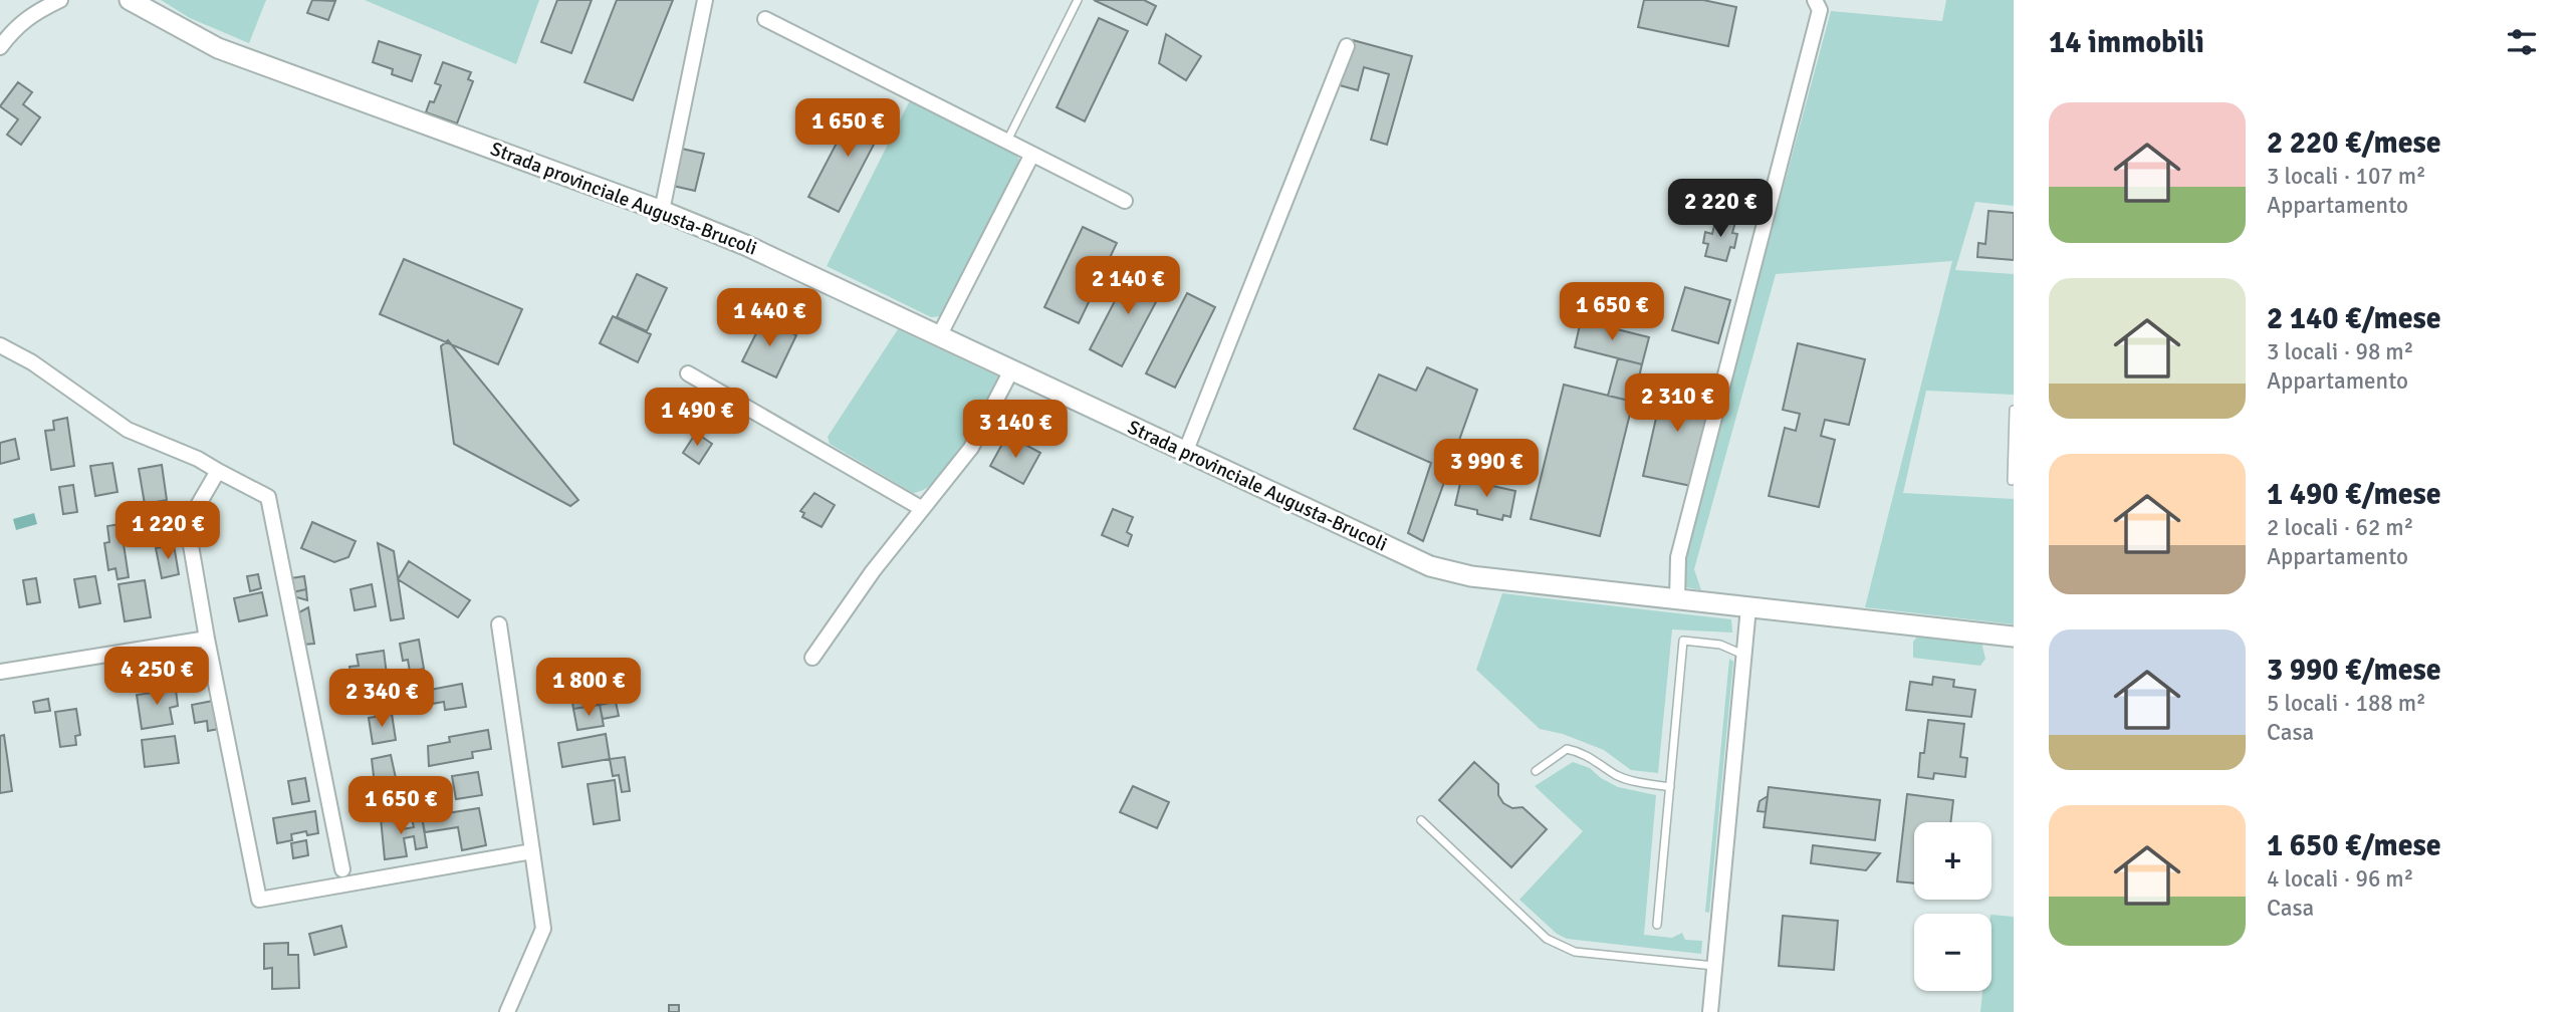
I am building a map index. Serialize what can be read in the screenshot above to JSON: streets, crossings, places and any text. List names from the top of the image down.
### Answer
{
  "streets": {
    "main road": ["Strada provinciale Augusta-Brucoli"]
  },
  "page": {
    "heading": "14 immobili",
    "list": [
      {
        "name": "2 220 €/mese",
        "note": "3 locali · 107 m² · Appartamento"
      },
      {
        "name": "2 140 €/mese",
        "note": "3 locali · 98 m² · Appartamento"
      },
      {
        "name": "1 490 €/mese",
        "note": "2 locali · 62 m² · Appartamento"
      },
      {
        "name": "3 990 €/mese",
        "note": "5 locali · 188 m² · Casa"
      },
      {
        "name": "1 650 €/mese",
        "note": "4 locali · 96 m² · Casa"
      }
    ],
    "price": [
      "1 650 €",
      "2 220 €",
      "2 140 €",
      "1 650 €",
      "1 440 €",
      "2 310 €",
      "1 490 €",
      "3 140 €",
      "3 990 €",
      "1 220 €",
      "4 250 €",
      "1 800 €",
      "2 340 €",
      "1 650 €"
    ],
    "map_buttons": ["+", "−"]
  }
}
